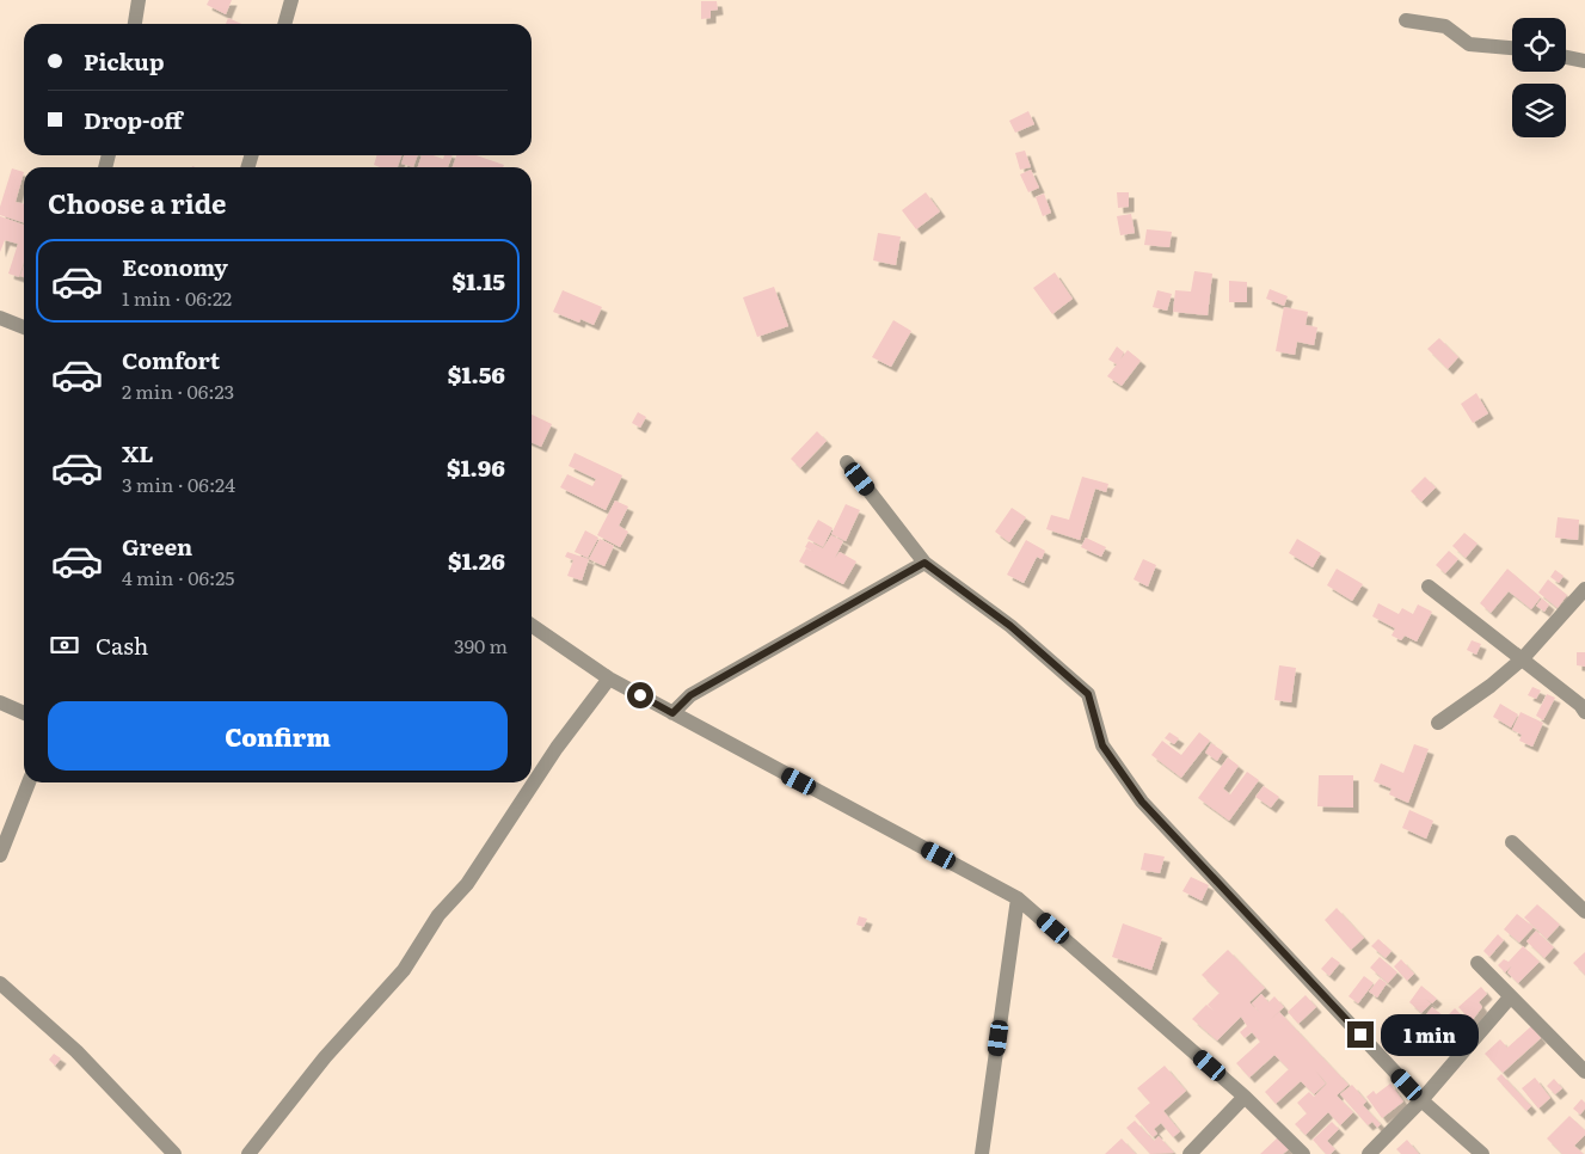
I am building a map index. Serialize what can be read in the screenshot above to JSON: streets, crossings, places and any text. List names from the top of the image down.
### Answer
{
  "page": {
    "banner": ["Pickup", "Drop-off"],
    "heading": "Choose a ride",
    "list": [
      {
        "name": "Economy",
        "note": "1 min · 06:22",
        "value": "$1.15"
      },
      {
        "name": "Comfort",
        "note": "2 min · 06:23",
        "value": "$1.56"
      },
      {
        "name": "XL",
        "note": "3 min · 06:24",
        "value": "$1.96"
      },
      {
        "name": "Green",
        "note": "4 min · 06:25",
        "value": "$1.26"
      }
    ],
    "pay": ["Cash", "390 m"],
    "buttons": "Confirm",
    "bubble": "1 min"
  }
}
